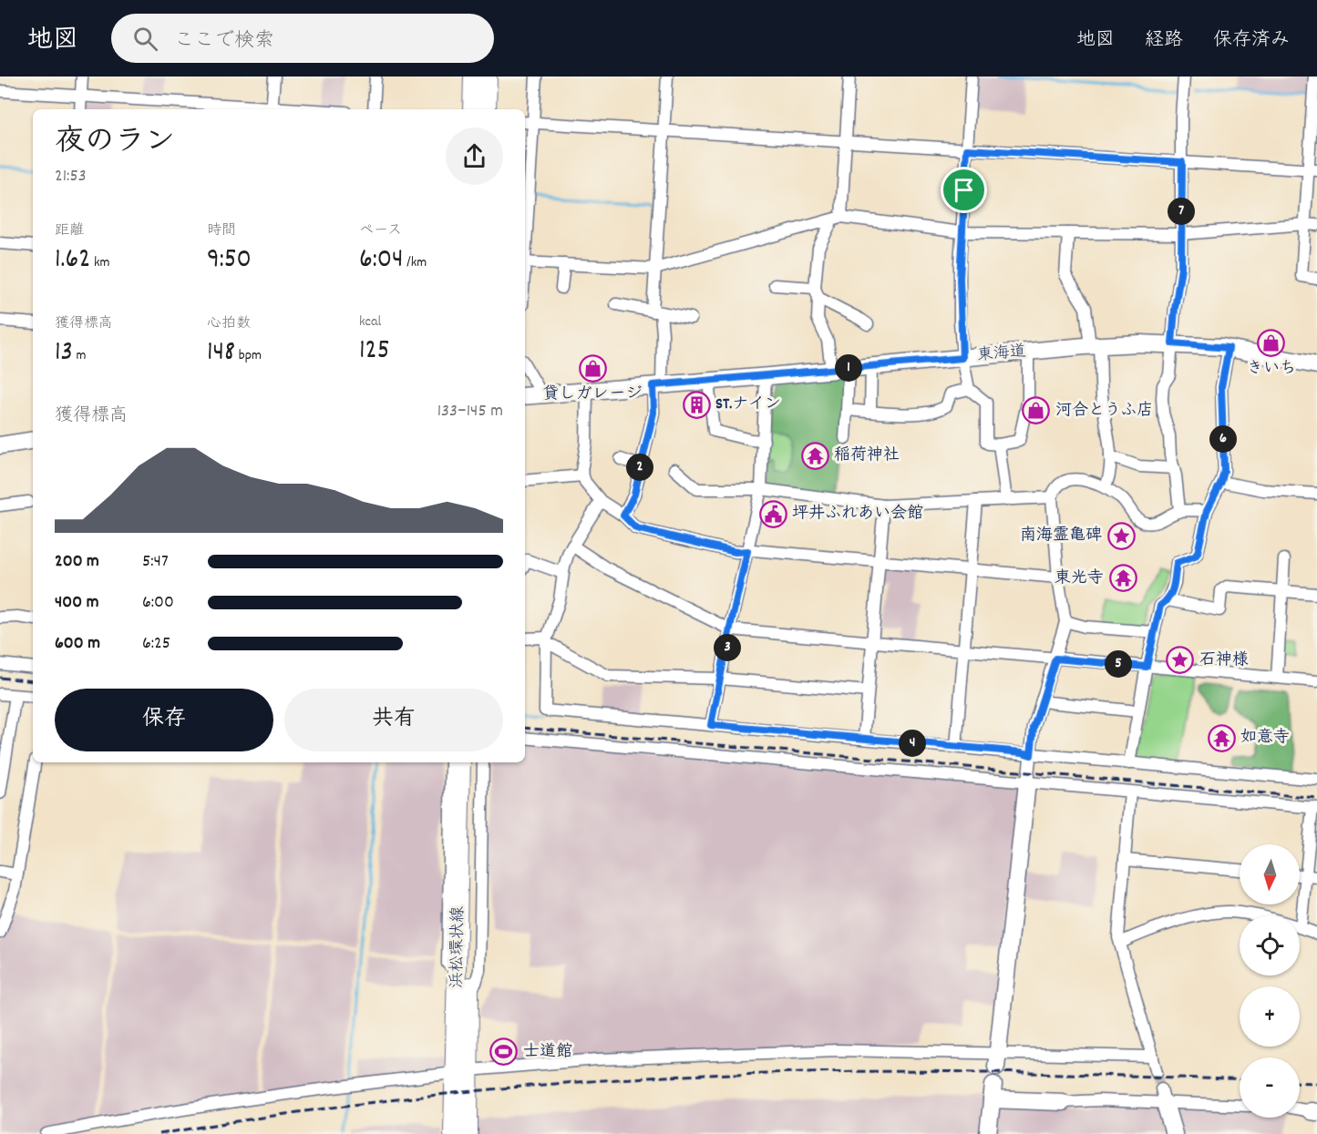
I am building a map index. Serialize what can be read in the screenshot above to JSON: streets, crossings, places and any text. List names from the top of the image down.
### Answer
{
  "streets": {
    "main road": ["東海道", "浜松環状線"]
  },
  "places": {
    "shop": ["きいち", "貸しガレージ", "河合とうふ店"],
    "building": ["ST.ナイン"],
    "temple": ["稲荷神社", "東光寺", "如意寺"],
    "public building": ["坪井ふれあい会館"],
    "place": ["南海霊亀碑", "石神様"],
    "sports": ["士道館"]
  },
  "north": "bottom",
  "page": {
    "header": "地図",
    "search": "ここで検索",
    "nav": ["地図", "経路", "保存済み"],
    "heading": ["夜のラン", "21:53"],
    "pins": [
      "7",
      "1",
      "6",
      "2",
      "3",
      "5",
      "4"
    ],
    "stats": [
      ["距離", "1.62 km"],
      ["時間", "9:50"],
      ["ペース", "6:04 /km"],
      ["獲得標高", "13 m"],
      ["心拍数", "148 bpm"],
      ["kcal", "125"]
    ],
    "chart": ["獲得標高", "133–145 m"],
    "list": [
      {
        "name": "200 m",
        "note": "5:47"
      },
      {
        "name": "400 m",
        "note": "6:00"
      },
      {
        "name": "600 m",
        "note": "6:25"
      }
    ],
    "buttons": ["保存", "共有"],
    "map_buttons": ["+", "−"]
  }
}
